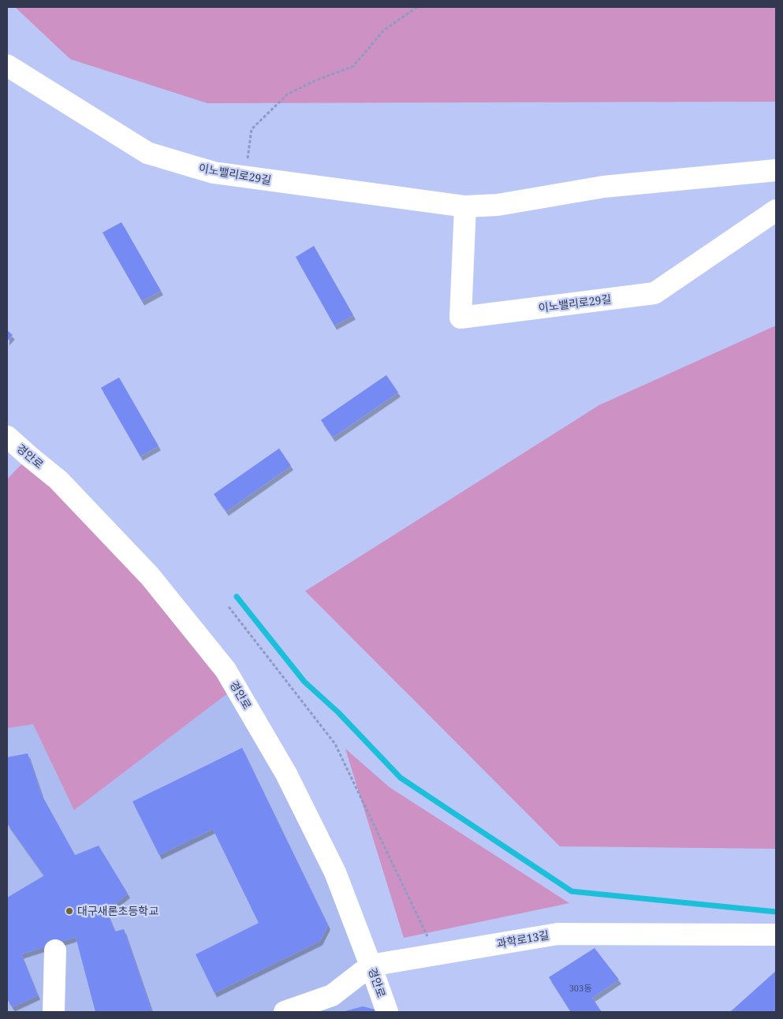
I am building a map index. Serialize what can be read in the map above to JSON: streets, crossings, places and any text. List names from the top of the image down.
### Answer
{
  "streets": {
    "street": ["이노밸리로29길", "경안로", "과학로13길"]
  },
  "crossings": [
    ["경안로", "과학로13길"]
  ],
  "places": ["대구새론초등학교"],
  "house_numbers": ["303동"]
}
